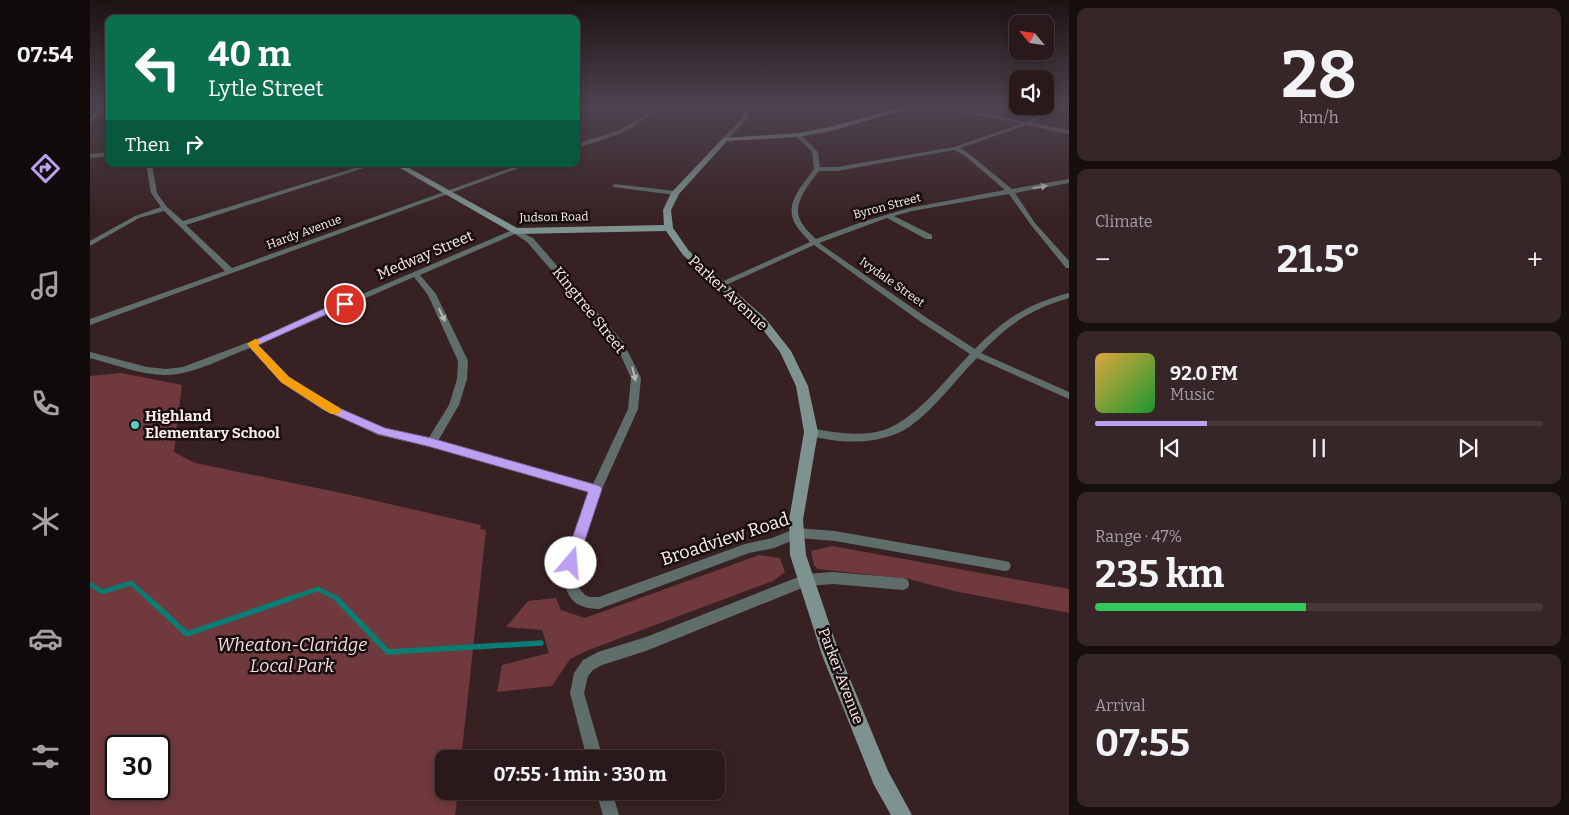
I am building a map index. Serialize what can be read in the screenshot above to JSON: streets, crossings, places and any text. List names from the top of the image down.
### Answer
{
  "streets": {
    "street": [
      "Byron Street",
      "Judson Road",
      "Hardy Avenue",
      "Medway Street",
      "Ivydale Street",
      "Parker Avenue",
      "Kingtree Street",
      "Broadview Road"
    ]
  },
  "crossings": [
    ["Byron Street", "Ivydale Street"],
    ["Byron Street", "Parker Avenue"],
    ["Judson Road", "Hardy Avenue"],
    ["Judson Road", "Medway Street"],
    ["Judson Road", "Parker Avenue"],
    ["Judson Road", "Kingtree Street"],
    ["Medway Street", "Kingtree Street"],
    ["Parker Avenue", "Broadview Road"],
    ["Kingtree Street", "Broadview Road"]
  ],
  "one_way": ["Kingtree Street"],
  "parks": ["Wheaton-Claridge Local Park"],
  "places": ["Highland Elementary School"],
  "north": "top left",
  "page": {
    "tabs": "07:54",
    "tile": [
      ["28", "km/h"],
      "Climate",
      ["Range · 47%", "235 km"],
      ["Arrival", "07:55"]
    ],
    "turn": ["40 m", "Lytle Street"],
    "then": "Then",
    "heat": ["−", "21.5°", "+"],
    "song": ["92.0 FM", "Music"],
    "limit": "30",
    "trip": "07:55 · 1 min · 330 m"
  }
}
